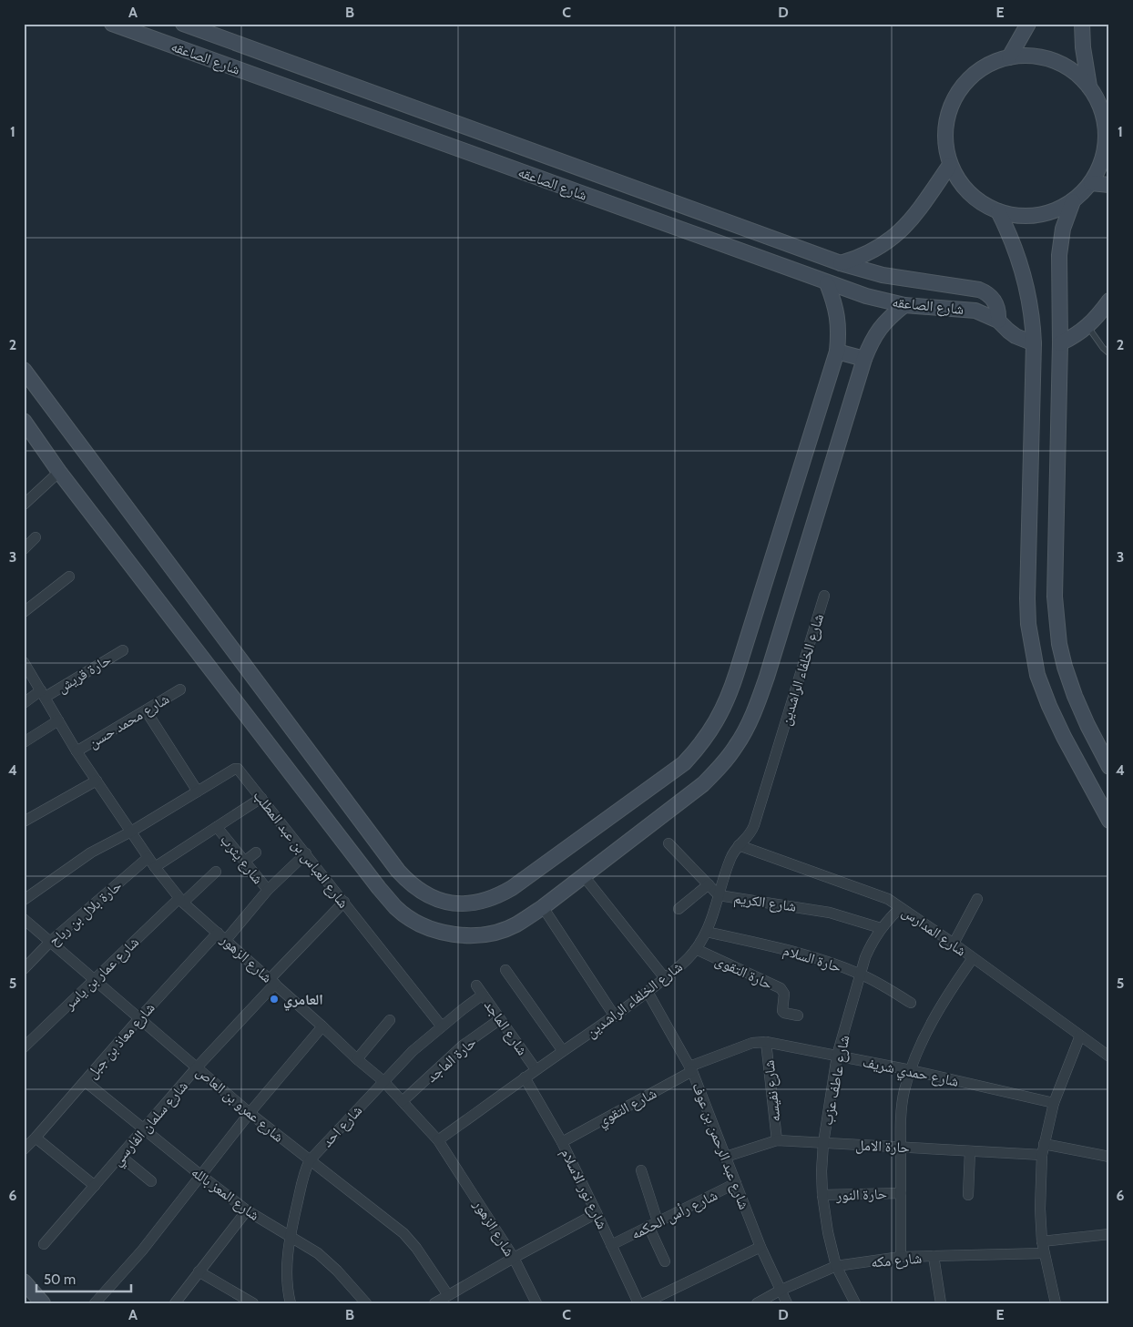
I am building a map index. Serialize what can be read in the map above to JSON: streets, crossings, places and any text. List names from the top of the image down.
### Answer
{
  "streets": {
    "street": [
      "شارع الصاعقه",
      "شارع الخلفاء الراشدين",
      "حارة قريش",
      "شارع محمد حسن",
      "شارع العباس بن عبد المطلب",
      "شارع يثرب",
      "شارع الكريم",
      "حارة بلال بن رباح",
      "شارع المدارس",
      "شارع الزهور",
      "حارة السلام",
      "حارة التقوى",
      "شارع عمار بن ياسر",
      "شارع الماجد",
      "شارع معاذ بن جبل",
      "حارة الماجد",
      "شارع حمدي شريف",
      "شارع عاطف عزب",
      "شارع نفيسه",
      "شارع عمرو بن العاص",
      "شارع التقوي",
      "شارع سلمان الفارسي",
      "شارع احد",
      "شارع عبد الرحمن بن عوف",
      "حارة الامل",
      "شارع نور الاسلام",
      "شارع المعز بالله",
      "حارة النور",
      "شارع رأس الحكمه",
      "شارع مكه"
    ]
  },
  "crossings": [
    ["شارع الخلفاء الراشدين", "شارع الكريم"],
    ["شارع الخلفاء الراشدين", "شارع المدارس"],
    ["شارع الخلفاء الراشدين", "شارع الزهور"],
    ["شارع الخلفاء الراشدين", "حارة السلام"],
    ["شارع الخلفاء الراشدين", "حارة التقوى"],
    ["شارع الخلفاء الراشدين", "شارع الماجد"],
    ["شارع الخلفاء الراشدين", "شارع عبد الرحمن بن عوف"],
    ["شارع الخلفاء الراشدين", "شارع نور الاسلام"],
    ["حارة قريش", "شارع الزهور"],
    ["شارع محمد حسن", "شارع الزهور"],
    ["شارع العباس بن عبد المطلب", "شارع الزهور"],
    ["شارع العباس بن عبد المطلب", "شارع معاذ بن جبل"],
    ["شارع العباس بن عبد المطلب", "شارع سلمان الفارسي"],
    ["شارع العباس بن عبد المطلب", "شارع احد"],
    ["شارع يثرب", "شارع معاذ بن جبل"],
    ["شارع الكريم", "شارع عاطف عزب"],
    ["حارة بلال بن رباح", "شارع الزهور"],
    ["حارة بلال بن رباح", "شارع عمرو بن العاص"],
    ["شارع المدارس", "شارع عاطف عزب"],
    ["شارع الزهور", "شارع عمار بن ياسر"],
    ["شارع الزهور", "شارع معاذ بن جبل"],
    ["شارع الزهور", "حارة الماجد"],
    ["شارع الزهور", "شارع سلمان الفارسي"],
    ["شارع الزهور", "شارع احد"],
    ["حارة السلام", "شارع عاطف عزب"],
    ["شارع عمار بن ياسر", "شارع عمرو بن العاص"],
    ["شارع الماجد", "حارة الماجد"],
    ["شارع الماجد", "شارع احد"],
    ["شارع معاذ بن جبل", "شارع عمرو بن العاص"],
    ["شارع معاذ بن جبل", "شارع المعز بالله"],
    ["شارع حمدي شريف", "شارع عاطف عزب"],
    ["شارع حمدي شريف", "شارع نفيسه"],
    ["شارع حمدي شريف", "شارع التقوي"],
    ["شارع حمدي شريف", "شارع عبد الرحمن بن عوف"],
    ["شارع عاطف عزب", "حارة الامل"],
    ["شارع عاطف عزب", "حارة النور"],
    ["شارع عاطف عزب", "شارع مكه"],
    ["شارع نفيسه", "حارة الامل"],
    ["شارع عمرو بن العاص", "شارع سلمان الفارسي"],
    ["شارع عمرو بن العاص", "شارع احد"],
    ["شارع التقوي", "شارع عبد الرحمن بن عوف"],
    ["شارع التقوي", "شارع نور الاسلام"],
    ["شارع سلمان الفارسي", "شارع المعز بالله"],
    ["شارع احد", "شارع المعز بالله"],
    ["شارع عبد الرحمن بن عوف", "حارة الامل"],
    ["شارع عبد الرحمن بن عوف", "شارع رأس الحكمه"],
    ["شارع عبد الرحمن بن عوف", "شارع مكه"],
    ["شارع نور الاسلام", "شارع رأس الحكمه"]
  ],
  "places": ["العامري"],
  "scale_bar": "50 m",
  "grid": {
    "columns": [
      "A",
      "B",
      "C",
      "D",
      "E"
    ],
    "rows": [
      "1",
      "2",
      "3",
      "4",
      "5",
      "6"
    ]
  }
}
